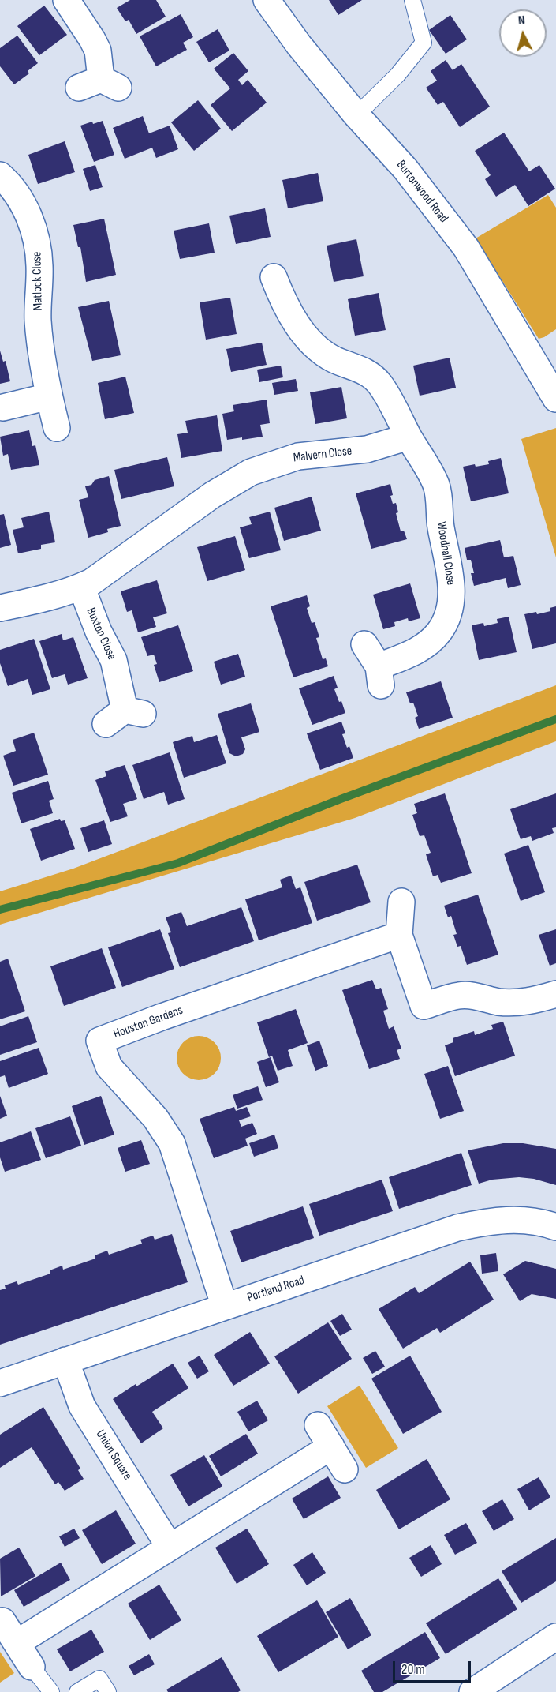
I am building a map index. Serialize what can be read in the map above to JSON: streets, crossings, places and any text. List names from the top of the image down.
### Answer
{
  "streets": {
    "street": [
      "Burtonwood Road",
      "Matlock Close",
      "Malvern Close",
      "Woodhall Close",
      "Buxton Close",
      "Houston Gardens",
      "Portland Road",
      "Union Square"
    ]
  },
  "crossings": [
    ["Malvern Close", "Woodhall Close"],
    ["Malvern Close", "Buxton Close"],
    ["Houston Gardens", "Portland Road"],
    ["Portland Road", "Union Square"]
  ],
  "scale_bar": "20 m",
  "north": "top"
}
